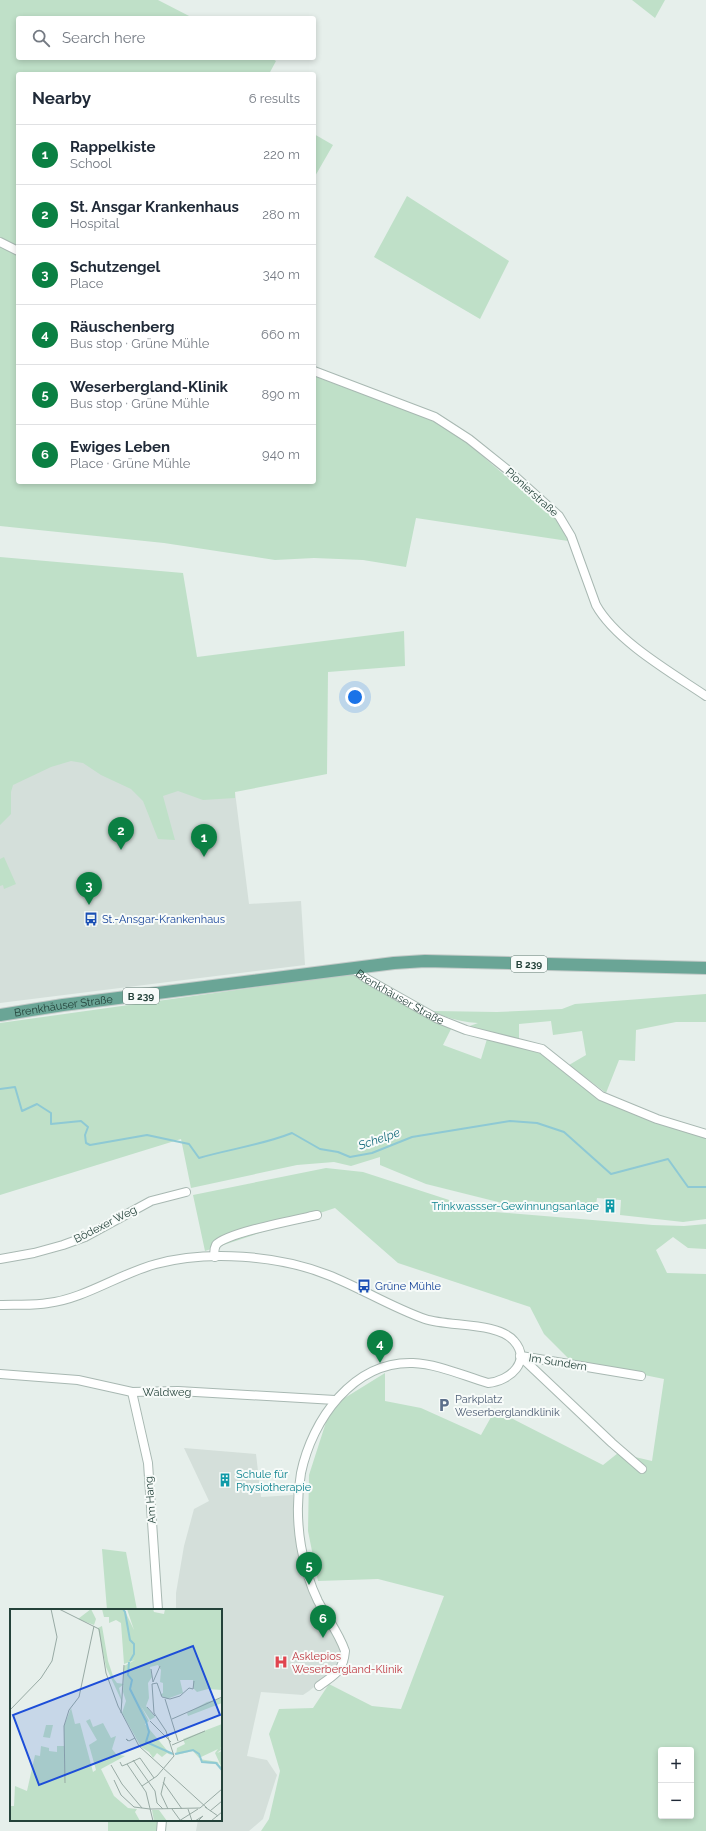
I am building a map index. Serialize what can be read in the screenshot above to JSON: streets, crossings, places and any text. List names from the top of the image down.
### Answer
{
  "streets": {
    "main road": ["B 239", "Brenkhäuser Straße"],
    "street": [
      "Pionierstraße",
      "Bödexer Weg",
      "Im Sundern",
      "Waldweg",
      "Am Hang"
    ]
  },
  "crossings": [
    ["B 239", "Brenkhäuser Straße"],
    ["Waldweg", "Am Hang"]
  ],
  "water": ["Schelpe"],
  "places": {
    "bus stop": ["St.-Ansgar-Krankenhaus", "Grüne Mühle"],
    "building": ["Trinkwassser-Gewinnungsanlage", "Schule für Physiotherapie"],
    "parking": ["Parkplatz Weserberglandklinik"],
    "hospital": ["Asklepios Weserbergland-Klinik"]
  },
  "page": {
    "search": "Search here",
    "heading": ["Nearby", "6 results"],
    "list": [
      {
        "mark": "1",
        "name": "Rappelkiste",
        "note": "School",
        "value": "220 m"
      },
      {
        "mark": "2",
        "name": "St. Ansgar Krankenhaus",
        "note": "Hospital",
        "value": "280 m"
      },
      {
        "mark": "3",
        "name": "Schutzengel",
        "note": "Place",
        "value": "340 m"
      },
      {
        "mark": "4",
        "name": "Räuschenberg",
        "note": "Bus stop · Grüne Mühle",
        "value": "660 m"
      },
      {
        "mark": "5",
        "name": "Weserbergland-Klinik",
        "note": "Bus stop · Grüne Mühle",
        "value": "890 m"
      },
      {
        "mark": "6",
        "name": "Ewiges Leben",
        "note": "Place · Grüne Mühle",
        "value": "940 m"
      }
    ],
    "pins": [
      "2",
      "1",
      "3",
      "4",
      "5",
      "6"
    ],
    "map_buttons": ["+", "−"]
  }
}
